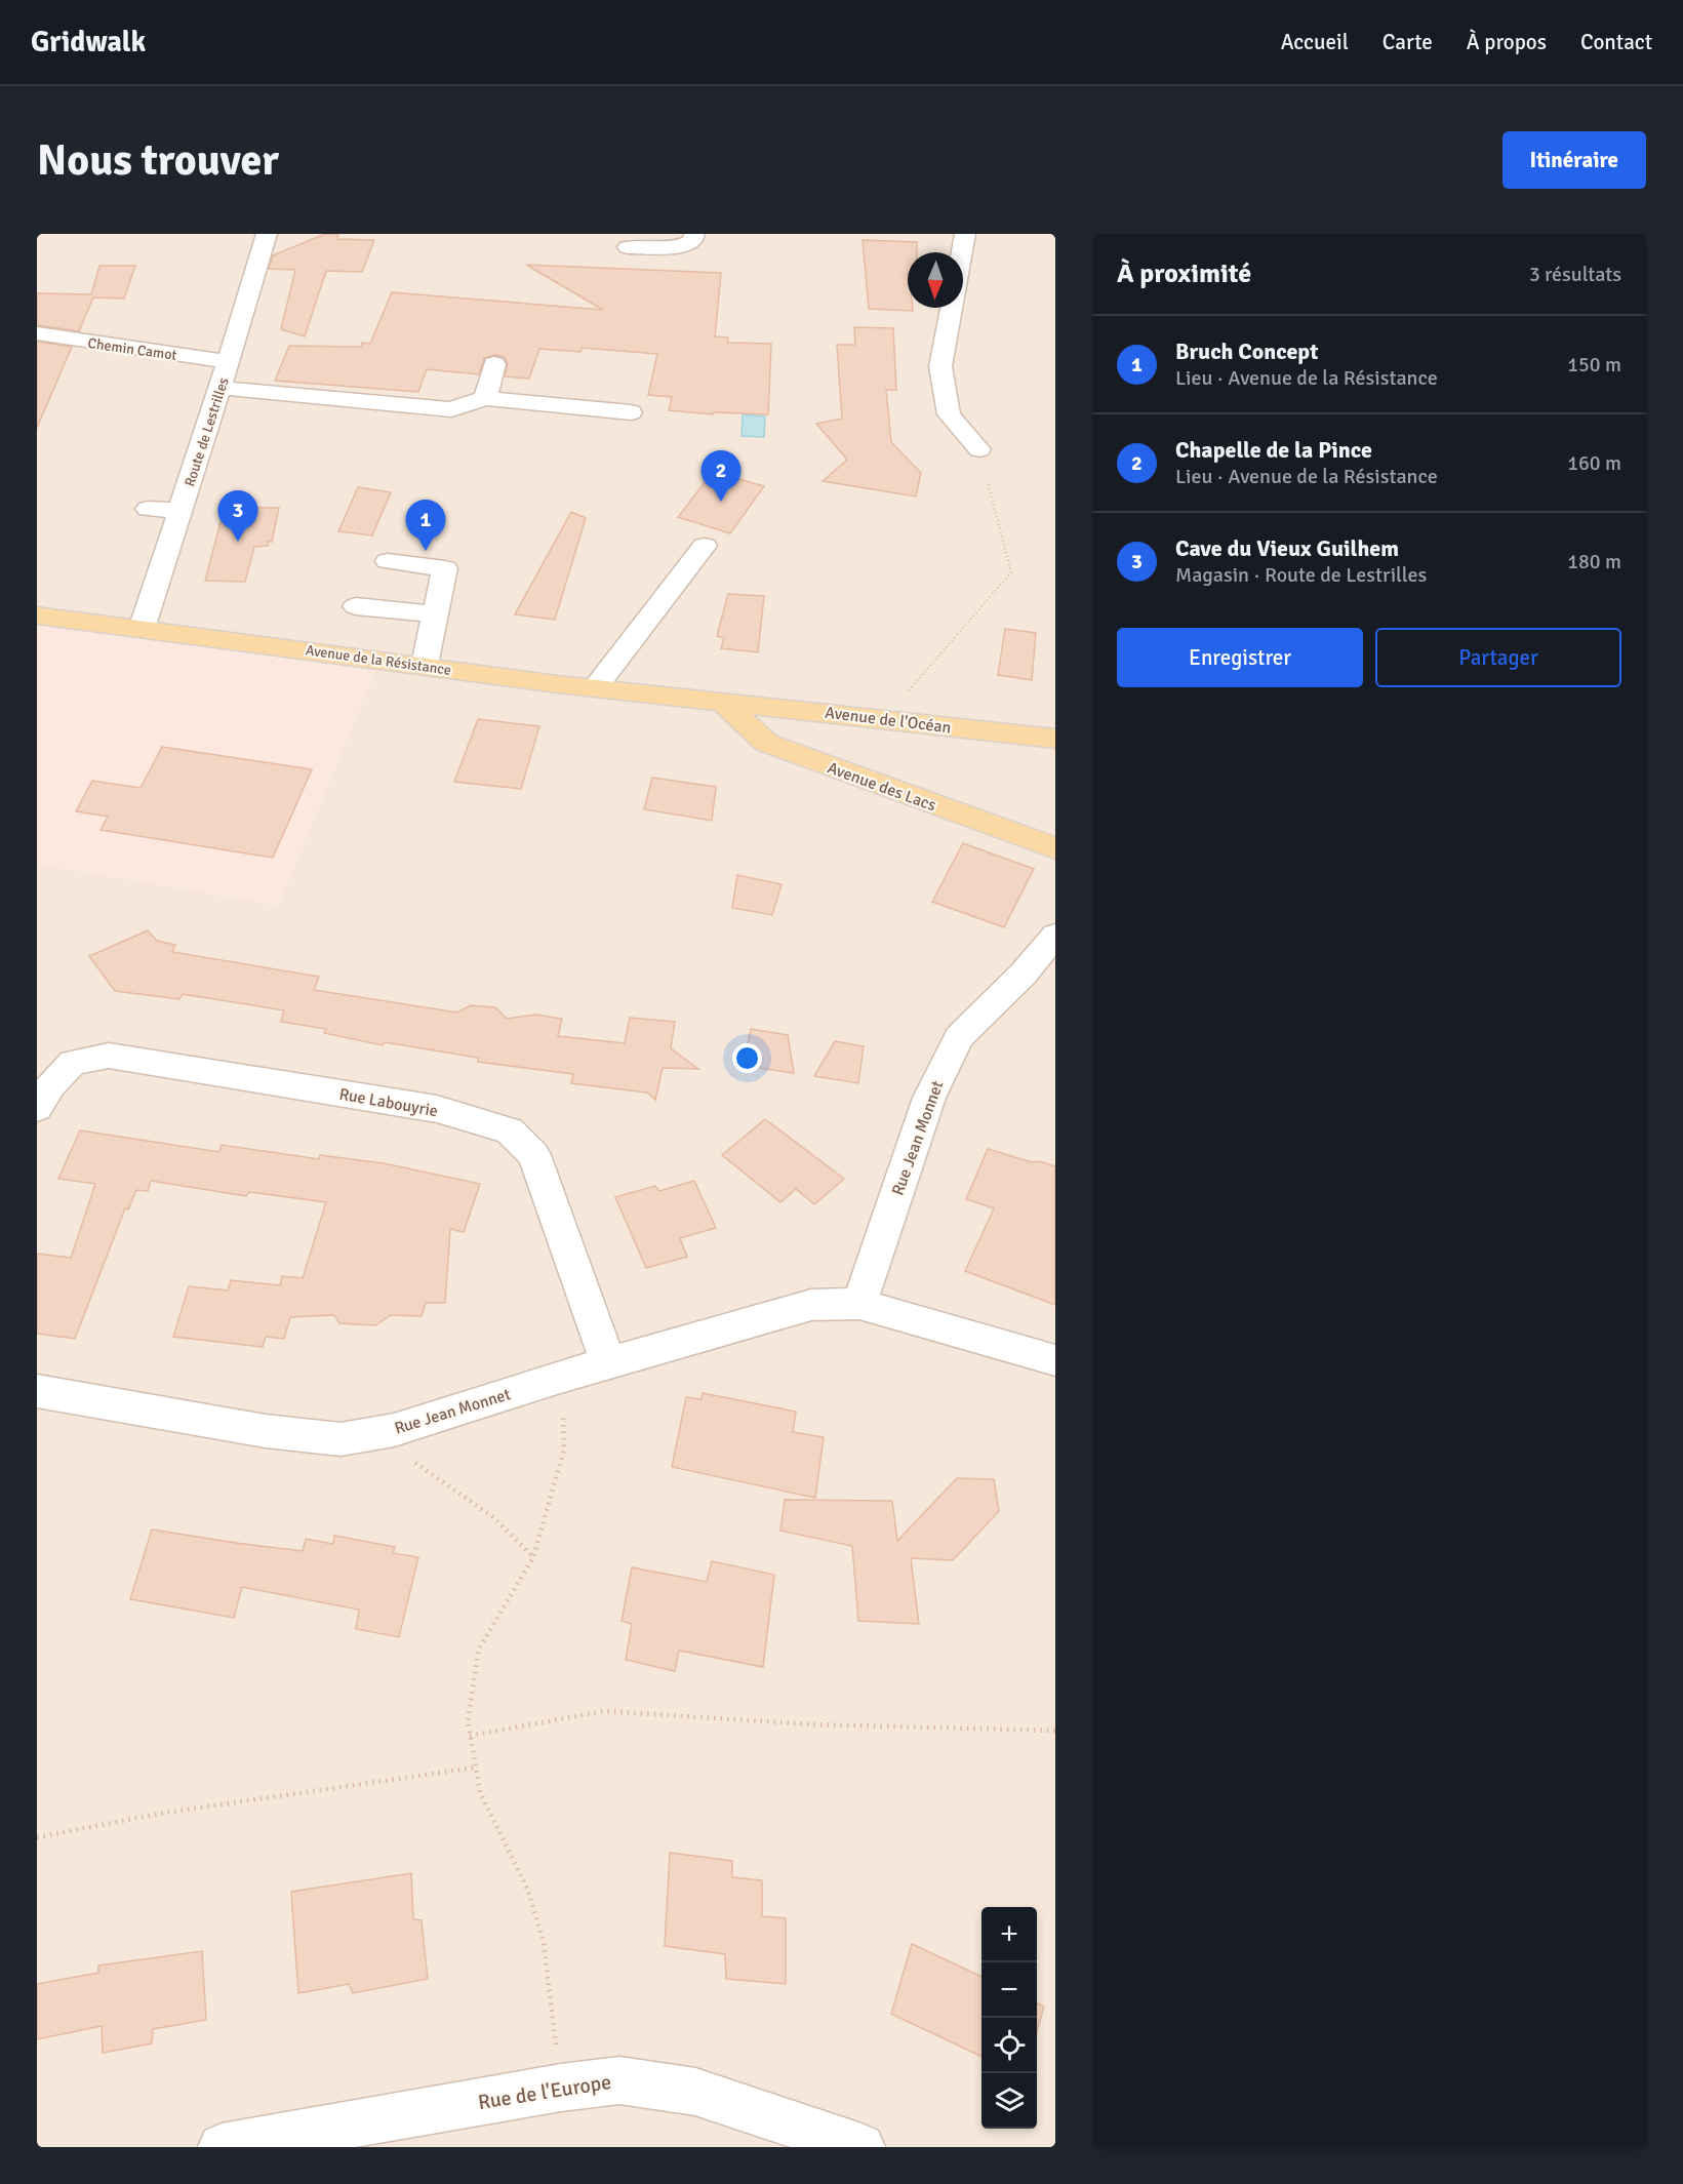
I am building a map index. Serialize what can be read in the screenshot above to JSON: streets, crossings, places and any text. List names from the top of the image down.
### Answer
{
  "streets": {
    "main road": ["Avenue de la Résistance", "Avenue de l'Océan", "Avenue des Lacs"],
    "street": [
      "Chemin Camot",
      "Route de Lestrilles",
      "Rue Labouyrie",
      "Rue Jean Monnet",
      "Rue de l'Europe"
    ]
  },
  "crossings": [
    ["Chemin Camot", "Route de Lestrilles"],
    ["Route de Lestrilles", "Avenue de la Résistance"],
    ["Avenue de la Résistance", "Avenue de l'Océan"],
    ["Avenue de la Résistance", "Avenue des Lacs"],
    ["Avenue de l'Océan", "Avenue des Lacs"],
    ["Rue Labouyrie", "Rue Jean Monnet"]
  ],
  "north": "bottom",
  "page": {
    "header": "Gridwalk",
    "nav": [
      "Accueil",
      "Carte",
      "À propos",
      "Contact"
    ],
    "buttons": [
      "Itinéraire",
      ["Enregistrer", "Partager"]
    ],
    "title": "Nous trouver",
    "heading": ["À proximité", "3 résultats"],
    "list": [
      {
        "mark": "1",
        "name": "Bruch Concept",
        "note": "Lieu · Avenue de la Résistance",
        "value": "150 m"
      },
      {
        "mark": "2",
        "name": "Chapelle de la Pince",
        "note": "Lieu · Avenue de la Résistance",
        "value": "160 m"
      },
      {
        "mark": "3",
        "name": "Cave du Vieux Guilhem",
        "note": "Magasin · Route de Lestrilles",
        "value": "180 m"
      }
    ],
    "pins": ["2", "3", "1"],
    "map_buttons": ["+", "−"]
  }
}
